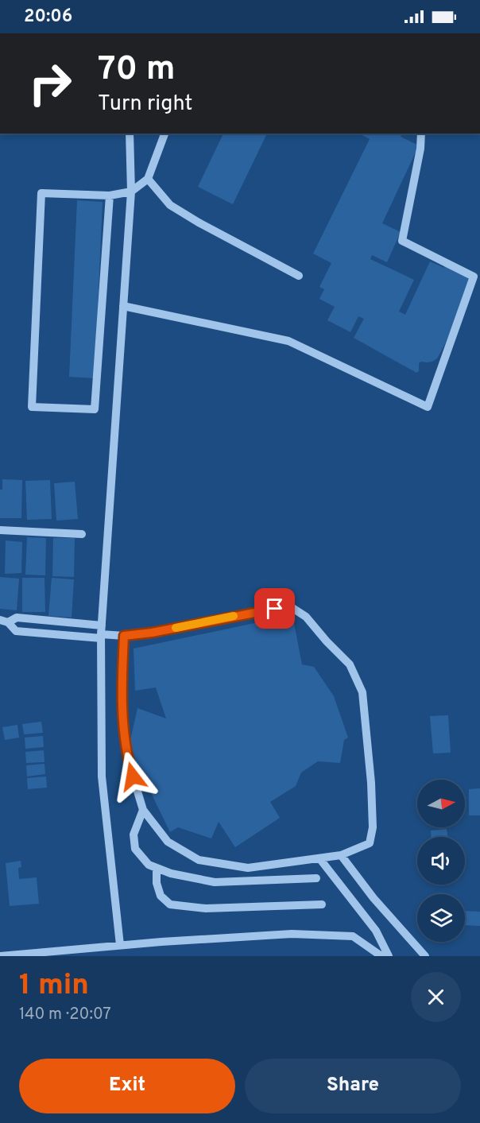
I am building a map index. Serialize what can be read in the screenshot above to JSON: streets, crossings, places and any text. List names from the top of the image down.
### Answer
{
  "north": "right",
  "page": {
    "status": "20:06",
    "turn": ["70 m", "Turn right"],
    "heading": ["1 min", "140 m · 20:07"],
    "buttons": ["Exit", "Share"]
  }
}
